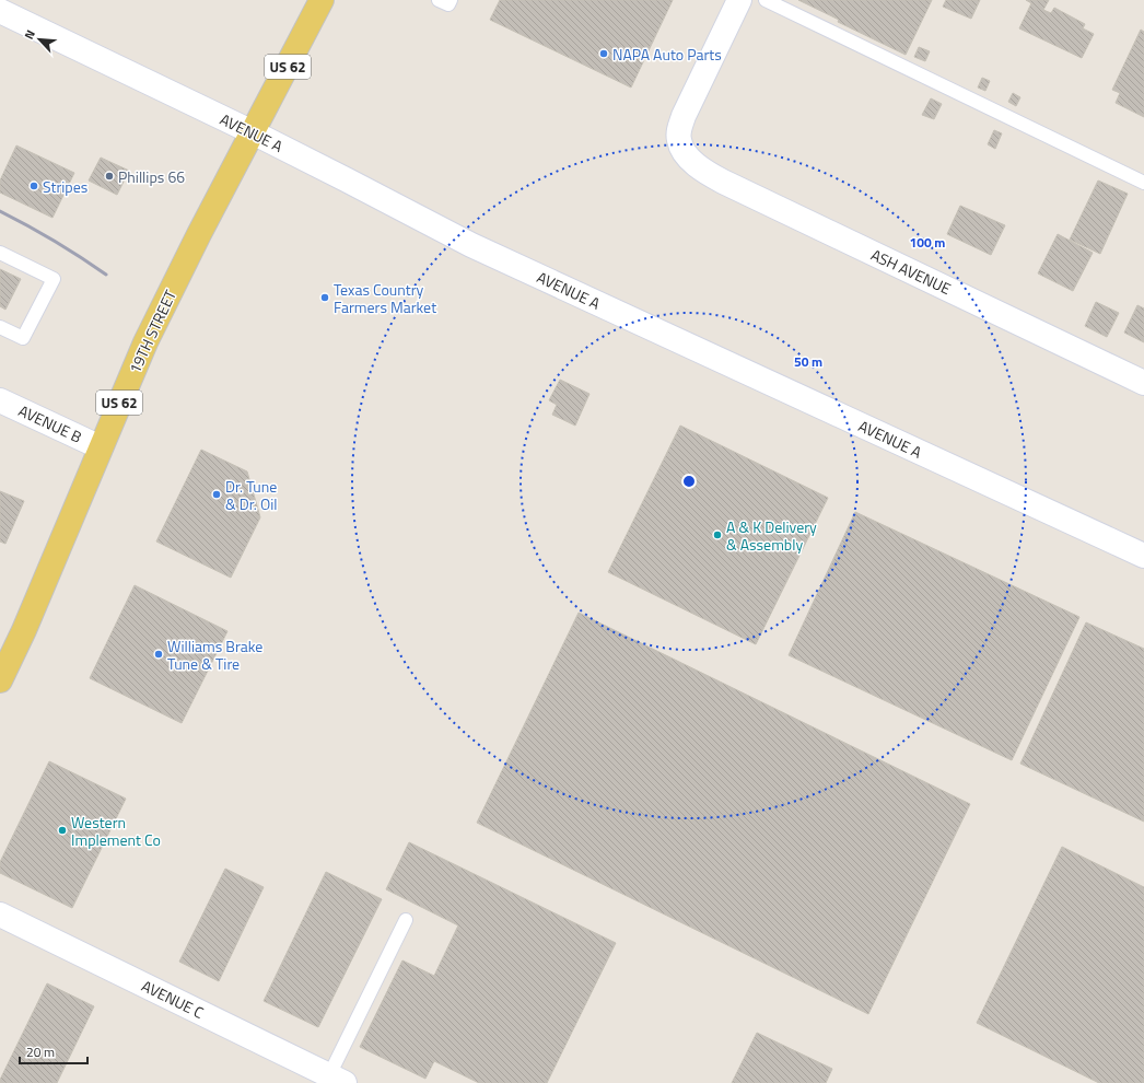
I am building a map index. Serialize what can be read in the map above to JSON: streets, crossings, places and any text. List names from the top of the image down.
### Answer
{
  "streets": {
    "main road": [
      "US 62",
      "AVENUE A",
      "ASH AVENUE",
      "19TH STREET",
      "AVENUE B",
      "AVENUE C"
    ]
  },
  "crossings": [
    ["US 62", "AVENUE A"],
    ["US 62", "19TH STREET"],
    ["AVENUE A", "19TH STREET"],
    ["19TH STREET", "AVENUE B"]
  ],
  "places": [
    "NAPA Auto Parts",
    "Phillips 66",
    "Stripes",
    "Texas Country Farmers Market",
    "Dr. Tune & Dr. Oil",
    "A & K Delivery & Assembly",
    "Williams Brake Tune & Tire",
    "Western Implement Co"
  ],
  "scale_bar": "20 m",
  "north": "top left",
  "rings": ["100 m", "50 m"]
}
